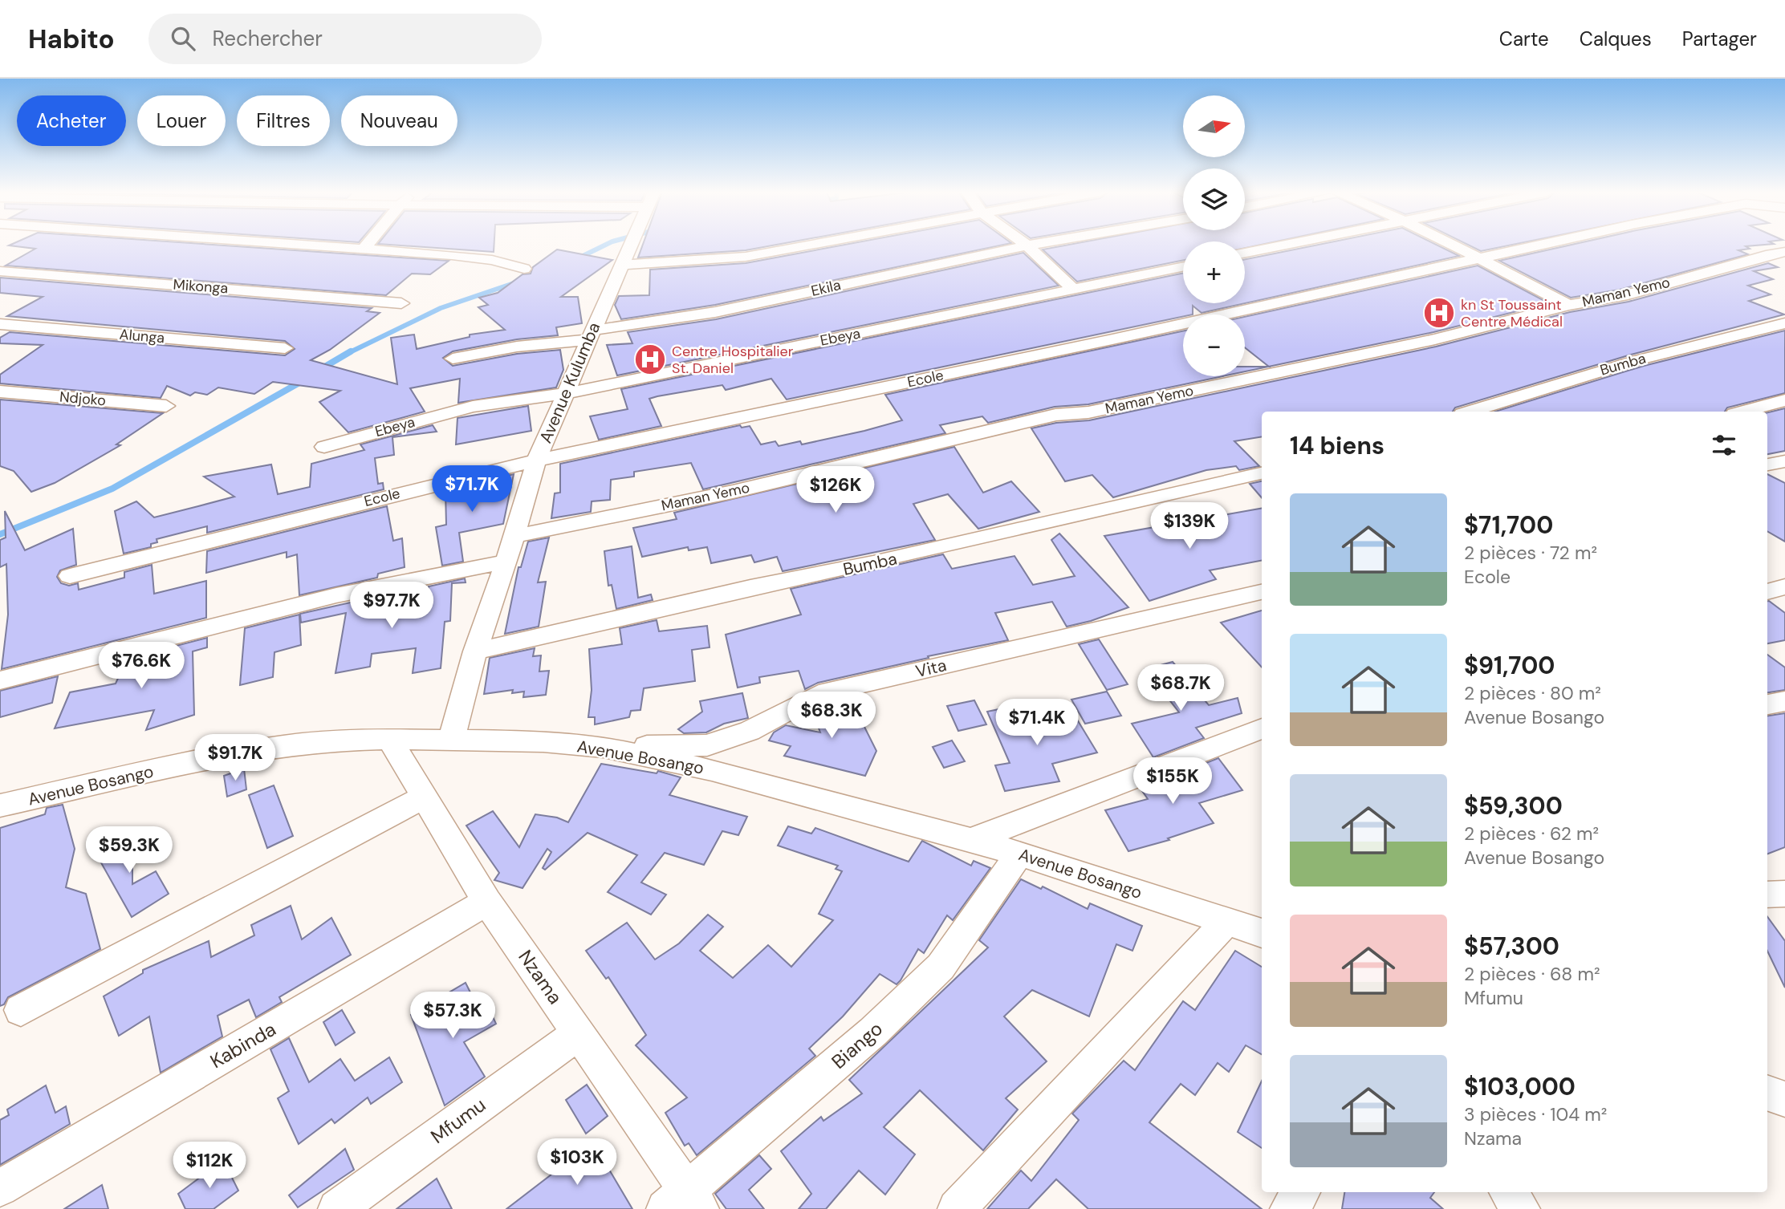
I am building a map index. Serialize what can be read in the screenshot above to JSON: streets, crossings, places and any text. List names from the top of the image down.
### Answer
{
  "streets": {
    "street": [
      "Mikonga",
      "Ekila",
      "Maman Yemo",
      "Alunga",
      "Ebeya",
      "Bumba",
      "Ecole",
      "Avenue Kulumba",
      "Ndjoko",
      "Vita",
      "Avenue Bosango",
      "Nzama",
      "Kabinda",
      "Biango",
      "Mfumu"
    ]
  },
  "crossings": [
    ["Ekila", "Avenue Kulumba"],
    ["Maman Yemo", "Avenue Kulumba"],
    ["Ebeya", "Avenue Kulumba"],
    ["Bumba", "Avenue Kulumba"],
    ["Ecole", "Avenue Kulumba"],
    ["Avenue Kulumba", "Avenue Bosango"],
    ["Vita", "Avenue Bosango"],
    ["Avenue Bosango", "Nzama"],
    ["Avenue Bosango", "Biango"],
    ["Nzama", "Kabinda"],
    ["Nzama", "Biango"],
    ["Nzama", "Mfumu"]
  ],
  "places": {
    "hospital": ["kn St Toussaint Centre Médical", "Centre Hospitalier St. Daniel"]
  },
  "north": "right",
  "page": {
    "header": "Habito",
    "search": "Rechercher",
    "nav": ["Carte", "Calques", "Partager"],
    "map_buttons": ["+", "−"],
    "chip": [
      "Acheter",
      "Louer",
      "Filtres",
      "Nouveau"
    ],
    "heading": "14 biens",
    "price": [
      "$71.7K",
      "$126K",
      "$139K",
      "$97.7K",
      "$76.6K",
      "$68.7K",
      "$68.3K",
      "$71.4K",
      "$91.7K",
      "$155K",
      "$59.3K",
      "$57.3K",
      "$103K",
      "$112K"
    ],
    "list": [
      {
        "name": "$71,700",
        "note": "2 pièces · 72 m² · Ecole"
      },
      {
        "name": "$91,700",
        "note": "2 pièces · 80 m² · Avenue Bosango"
      },
      {
        "name": "$59,300",
        "note": "2 pièces · 62 m² · Avenue Bosango"
      },
      {
        "name": "$57,300",
        "note": "2 pièces · 68 m² · Mfumu"
      },
      {
        "name": "$103,000",
        "note": "3 pièces · 104 m² · Nzama"
      }
    ]
  }
}
